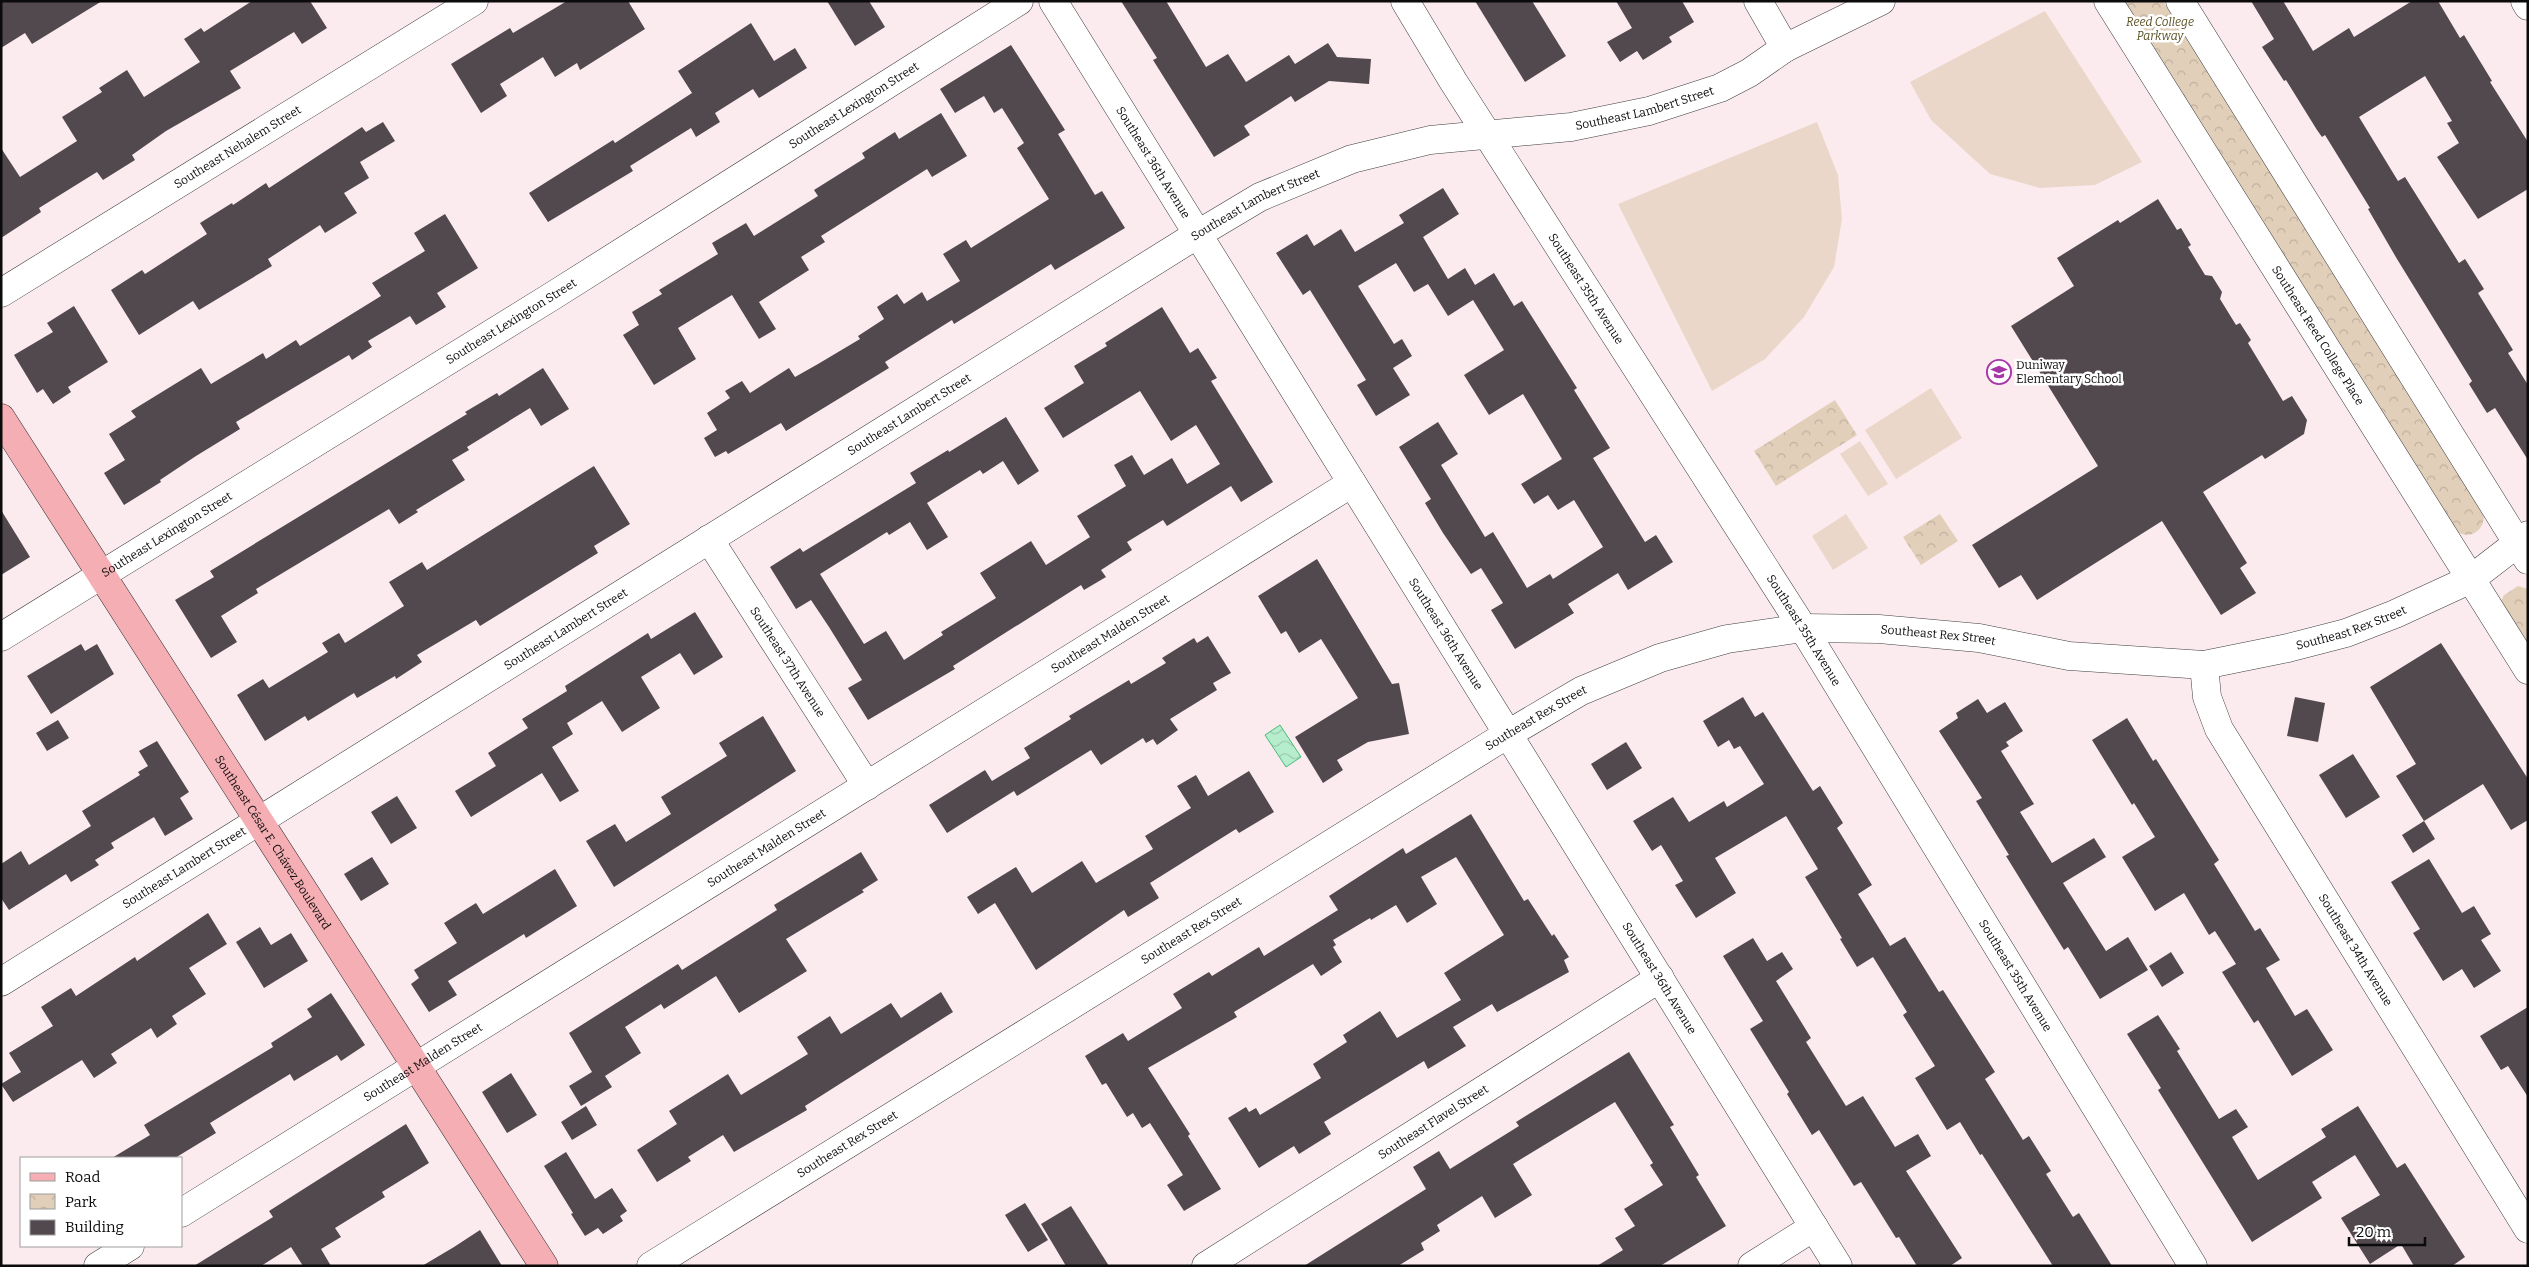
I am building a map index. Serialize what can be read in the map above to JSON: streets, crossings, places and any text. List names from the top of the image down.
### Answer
{
  "streets": {
    "street": [
      "Southeast Lexington Street",
      "Southeast Lambert Street",
      "Southeast Nehalem Street",
      "Southeast 36th Avenue",
      "Southeast 35th Avenue",
      "Southeast Reed College Place",
      "Southeast Rex Street",
      "Southeast Malden Street",
      "Southeast 37th Avenue",
      "Southeast César E. Chávez Boulevard",
      "Southeast 34th Avenue",
      "Southeast Flavel Street"
    ]
  },
  "crossings": [
    ["Southeast Lexington Street", "Southeast César E. Chávez Boulevard"],
    ["Southeast Lambert Street", "Southeast 36th Avenue"],
    ["Southeast Lambert Street", "Southeast 35th Avenue"],
    ["Southeast Lambert Street", "Southeast 37th Avenue"],
    ["Southeast Lambert Street", "Southeast César E. Chávez Boulevard"],
    ["Southeast 36th Avenue", "Southeast Rex Street"],
    ["Southeast 36th Avenue", "Southeast Malden Street"],
    ["Southeast 36th Avenue", "Southeast Flavel Street"],
    ["Southeast 35th Avenue", "Southeast Rex Street"],
    ["Southeast Reed College Place", "Southeast Rex Street"],
    ["Southeast Rex Street", "Southeast 34th Avenue"],
    ["Southeast Malden Street", "Southeast 37th Avenue"],
    ["Southeast Malden Street", "Southeast César E. Chávez Boulevard"]
  ],
  "parks": ["Reed College Parkway"],
  "places": {
    "school or university": ["Duniway Elementary School"]
  },
  "legend": ["Road", "Park", "Building"],
  "scale_bar": "20 m"
}
